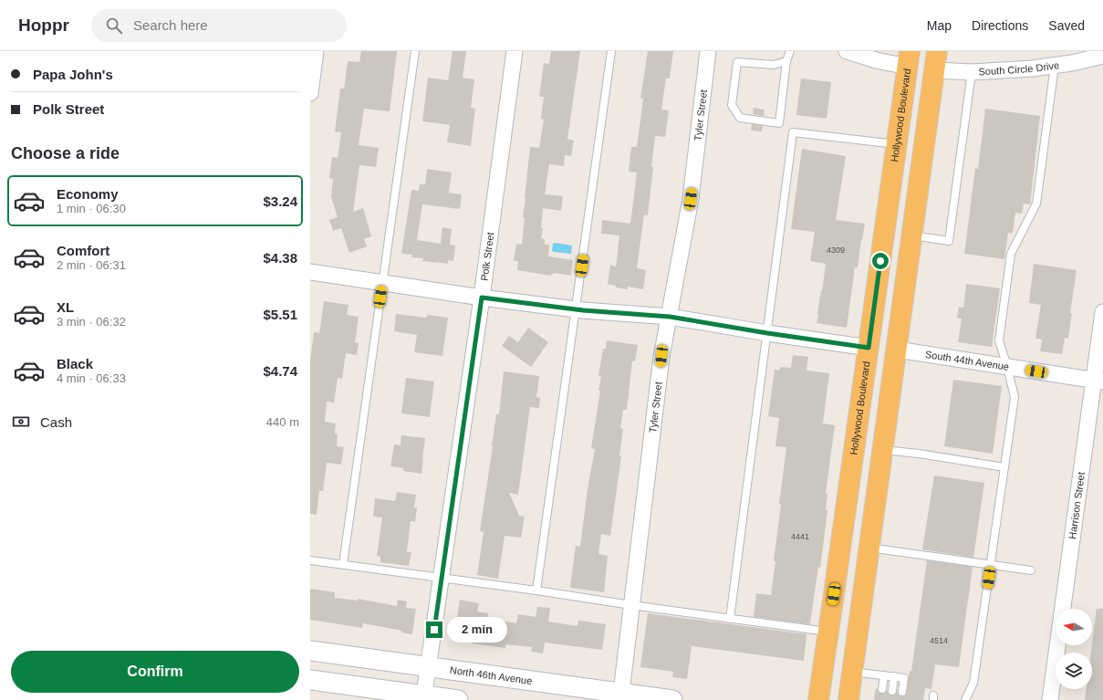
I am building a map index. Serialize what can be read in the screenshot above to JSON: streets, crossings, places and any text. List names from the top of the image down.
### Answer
{
  "streets": {
    "highway": ["Hollywood Boulevard"],
    "street": [
      "South Circle Drive",
      "Tyler Street",
      "Polk Street",
      "South 44th Avenue",
      "Harrison Street",
      "North 46th Avenue"
    ]
  },
  "crossings": [
    ["Tyler Street", "North 46th Avenue"],
    ["Polk Street", "North 46th Avenue"],
    ["South 44th Avenue", "Harrison Street"]
  ],
  "house_numbers": ["4309", "4441", "4514"],
  "north": "left",
  "page": {
    "header": "Hoppr",
    "search": "Search here",
    "nav": ["Map", "Directions", "Saved"],
    "banner": ["Papa John's", "Polk Street"],
    "heading": "Choose a ride",
    "list": [
      {
        "name": "Economy",
        "note": "1 min · 06:30",
        "value": "$3.24"
      },
      {
        "name": "Comfort",
        "note": "2 min · 06:31",
        "value": "$4.38"
      },
      {
        "name": "XL",
        "note": "3 min · 06:32",
        "value": "$5.51"
      },
      {
        "name": "Black",
        "note": "4 min · 06:33",
        "value": "$4.74"
      }
    ],
    "pay": ["Cash", "440 m"],
    "bubble": "2 min",
    "buttons": "Confirm"
  }
}
